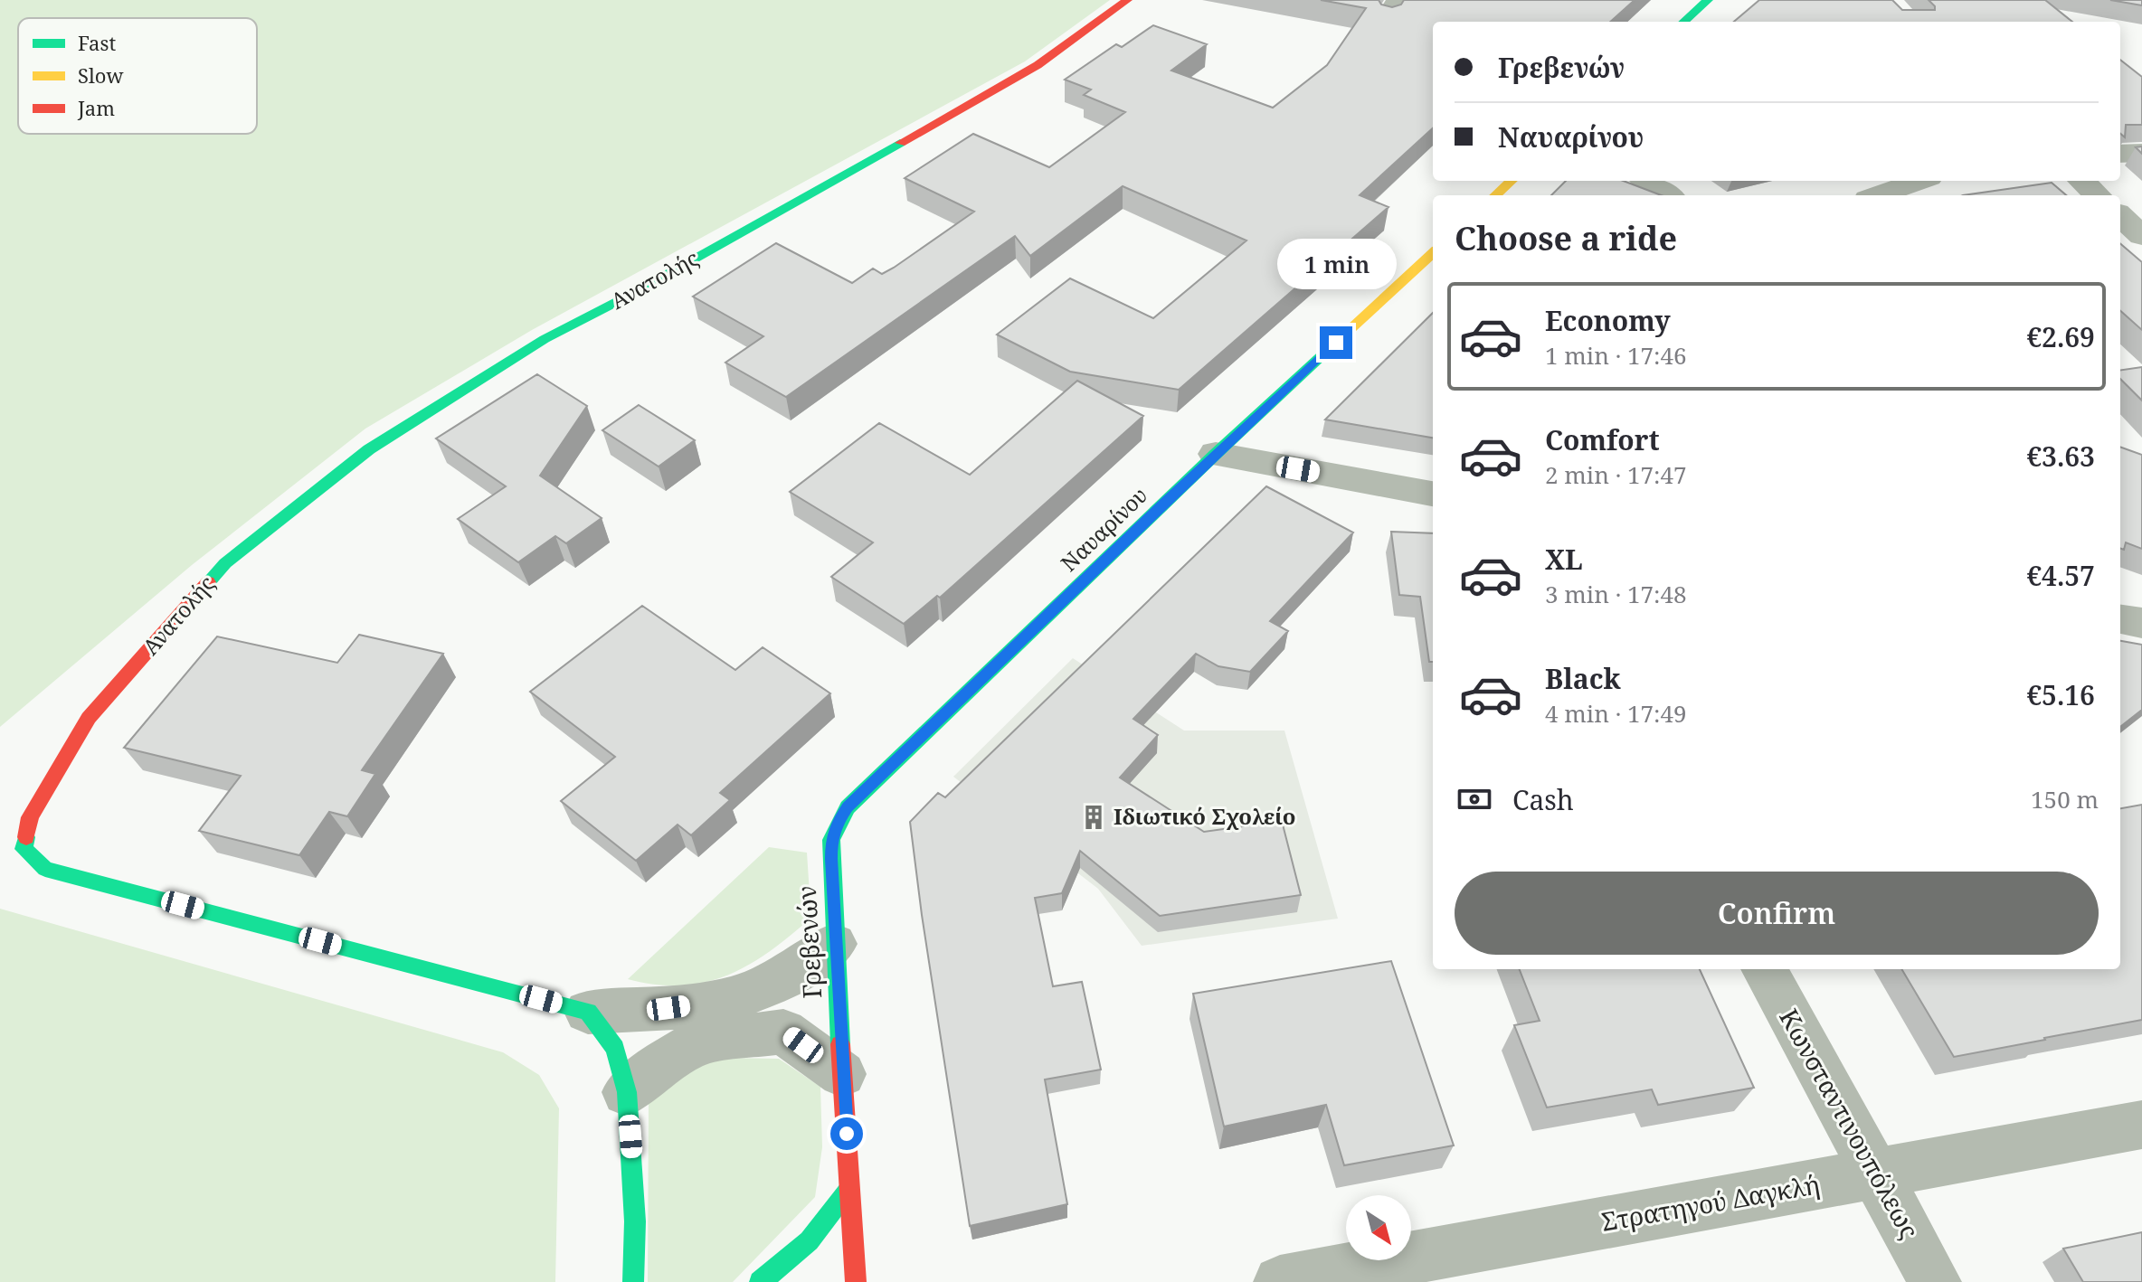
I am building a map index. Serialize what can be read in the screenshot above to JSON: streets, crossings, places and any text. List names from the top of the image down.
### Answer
{
  "streets": {
    "street": [
      "Ανατολής",
      "Ναυαρίνου",
      "Γρεβενών",
      "Κωνσταντινουπόλεως",
      "Στρατηγού Δαγκλή"
    ]
  },
  "crossings": [
    ["Ανατολής", "Γρεβενών"],
    ["Ναυαρίνου", "Γρεβενών"],
    ["Κωνσταντινουπόλεως", "Στρατηγού Δαγκλή"]
  ],
  "places": {
    "building": ["Ιδιωτικό Σχολείο"]
  },
  "legend": ["Fast", "Slow", "Jam"],
  "north": "bottom right",
  "page": {
    "banner": ["Γρεβενών", "Ναυαρίνου"],
    "heading": "Choose a ride",
    "bubble": "1 min",
    "list": [
      {
        "name": "Economy",
        "note": "1 min · 17:46",
        "value": "€2.69"
      },
      {
        "name": "Comfort",
        "note": "2 min · 17:47",
        "value": "€3.63"
      },
      {
        "name": "XL",
        "note": "3 min · 17:48",
        "value": "€4.57"
      },
      {
        "name": "Black",
        "note": "4 min · 17:49",
        "value": "€5.16"
      }
    ],
    "pay": ["Cash", "150 m"],
    "buttons": "Confirm"
  }
}
